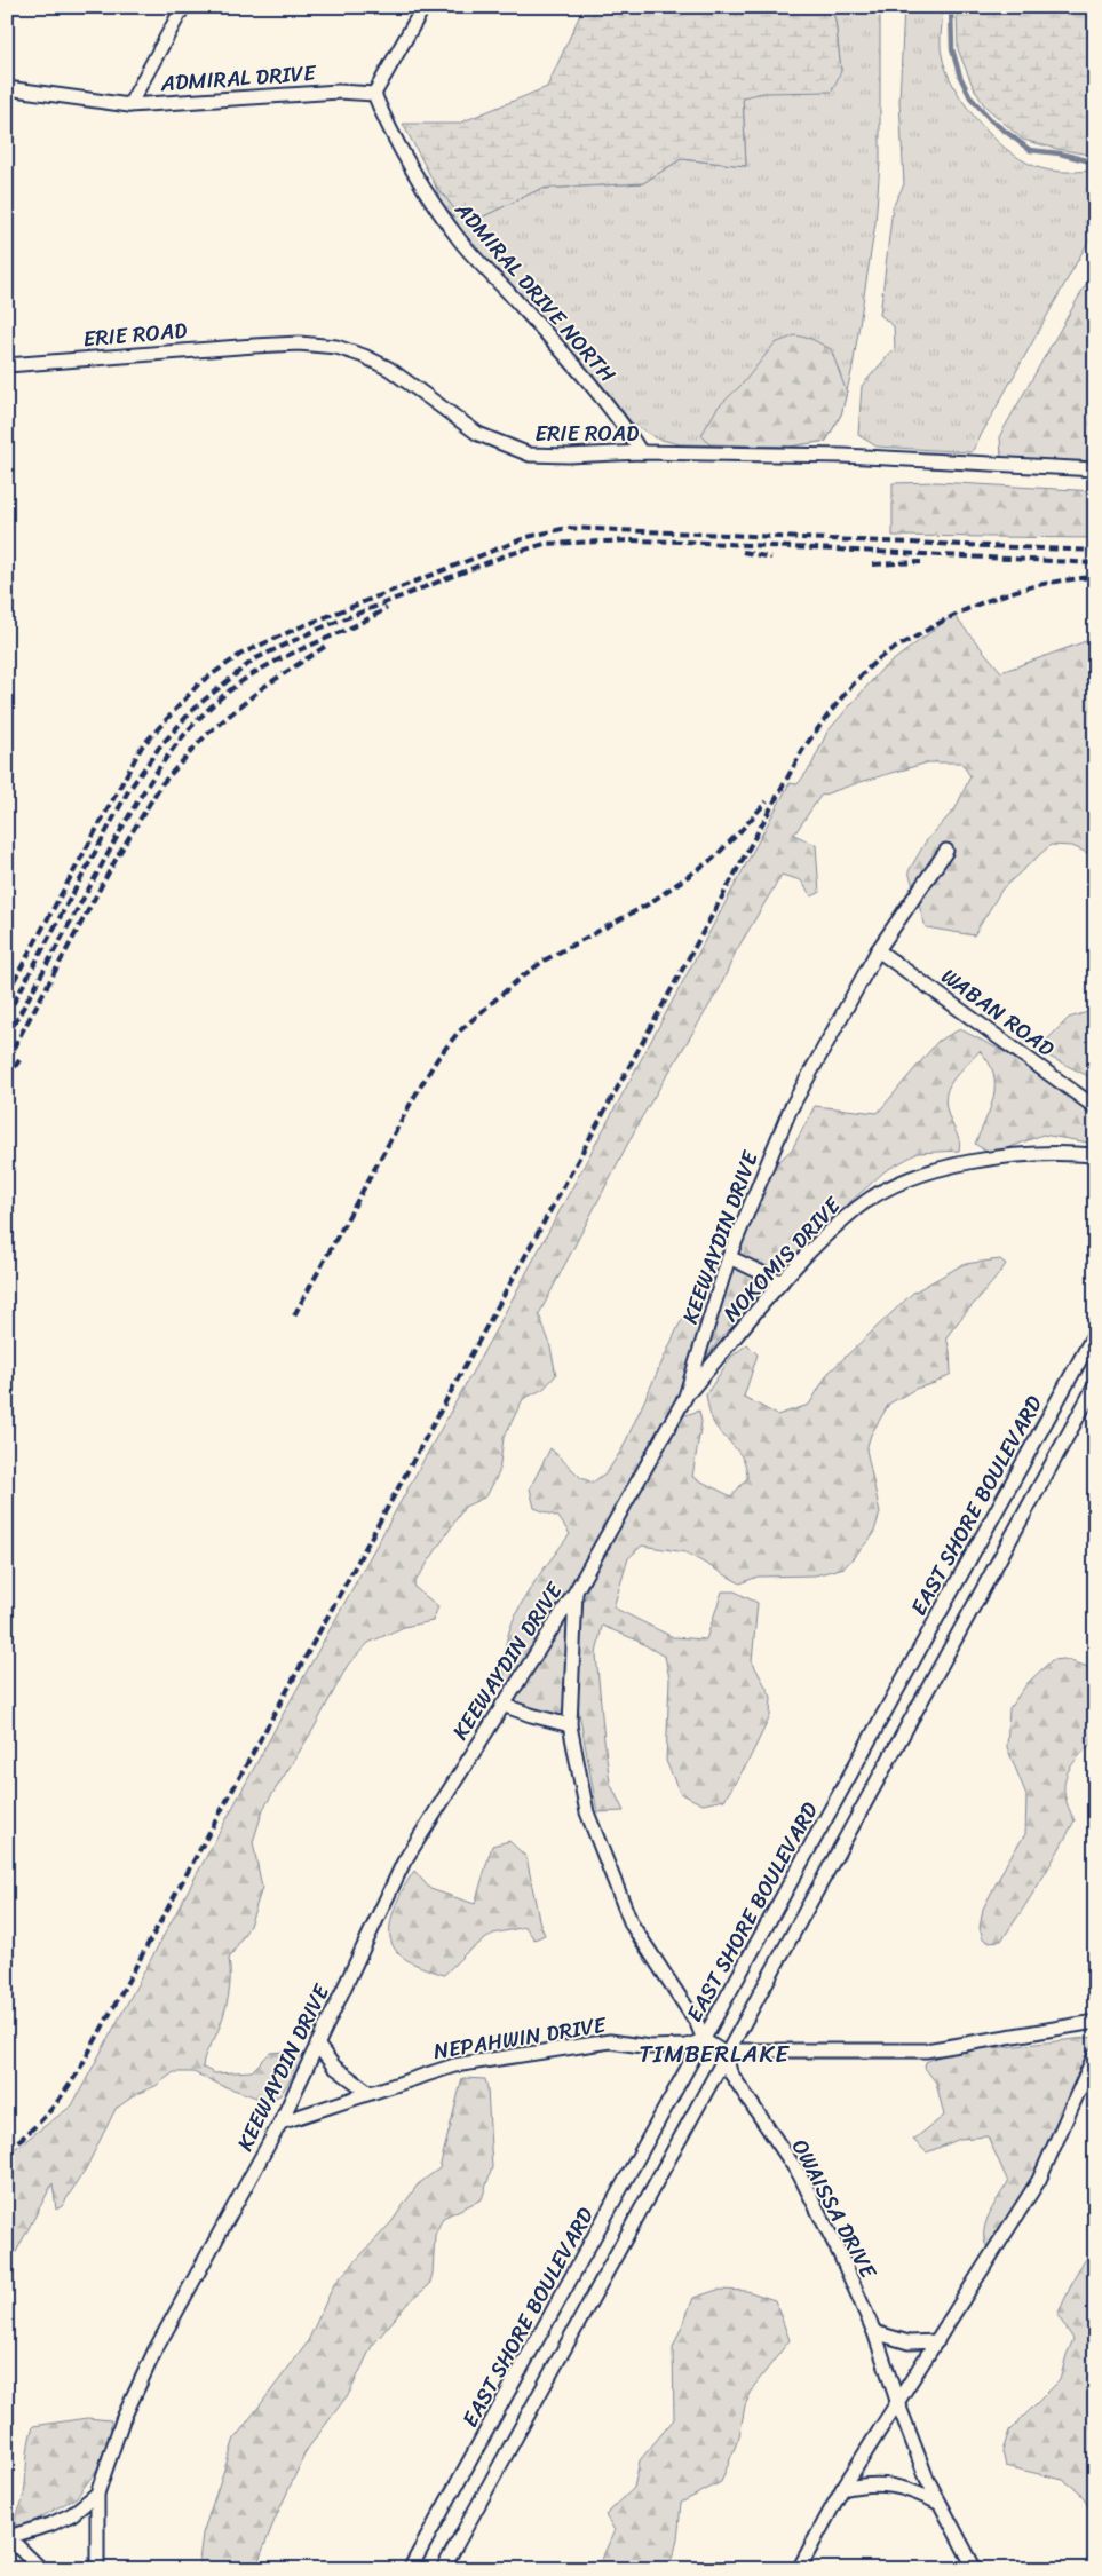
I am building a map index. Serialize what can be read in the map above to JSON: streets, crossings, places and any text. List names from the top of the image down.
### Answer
{
  "streets": {
    "street": [
      "ADMIRAL DRIVE",
      "ADMIRAL DRIVE NORTH",
      "ERIE ROAD",
      "WABAN ROAD",
      "KEEWAYDIN DRIVE",
      "NOKOMIS DRIVE",
      "EAST SHORE BOULEVARD",
      "NEPAHWIN DRIVE",
      "OWAISSA DRIVE"
    ]
  },
  "crossings": [
    ["ADMIRAL DRIVE", "ADMIRAL DRIVE NORTH"],
    ["ADMIRAL DRIVE NORTH", "ERIE ROAD"],
    ["WABAN ROAD", "KEEWAYDIN DRIVE"],
    ["KEEWAYDIN DRIVE", "NOKOMIS DRIVE"],
    ["KEEWAYDIN DRIVE", "NEPAHWIN DRIVE"],
    ["EAST SHORE BOULEVARD", "NEPAHWIN DRIVE"],
    ["EAST SHORE BOULEVARD", "OWAISSA DRIVE"]
  ],
  "districts": ["TIMBERLAKE"]
}
